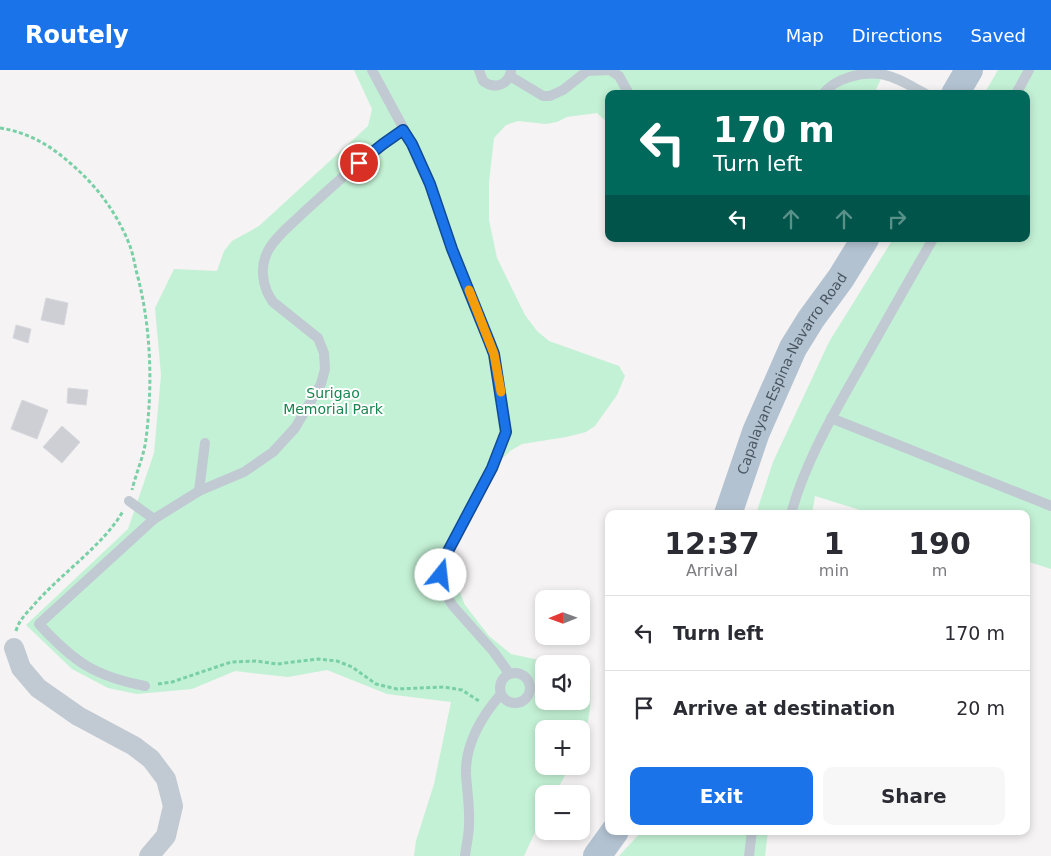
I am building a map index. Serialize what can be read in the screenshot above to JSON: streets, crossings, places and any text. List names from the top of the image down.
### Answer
{
  "streets": {
    "main road": ["Capalayan-Espina-Navarro Road"]
  },
  "parks": ["Surigao Memorial Park"],
  "north": "left",
  "page": {
    "header": "Routely",
    "nav": ["Map", "Directions", "Saved"],
    "turn": ["170 m", "Turn left"],
    "eta": [
      "12:37",
      "Arrival",
      "1",
      "min",
      "190",
      "m"
    ],
    "map_buttons": ["+", "−"],
    "list": [
      {
        "name": "Turn left",
        "value": "170 m"
      },
      {
        "name": "Arrive at destination",
        "value": "20 m"
      }
    ],
    "buttons": ["Exit", "Share"]
  }
}
